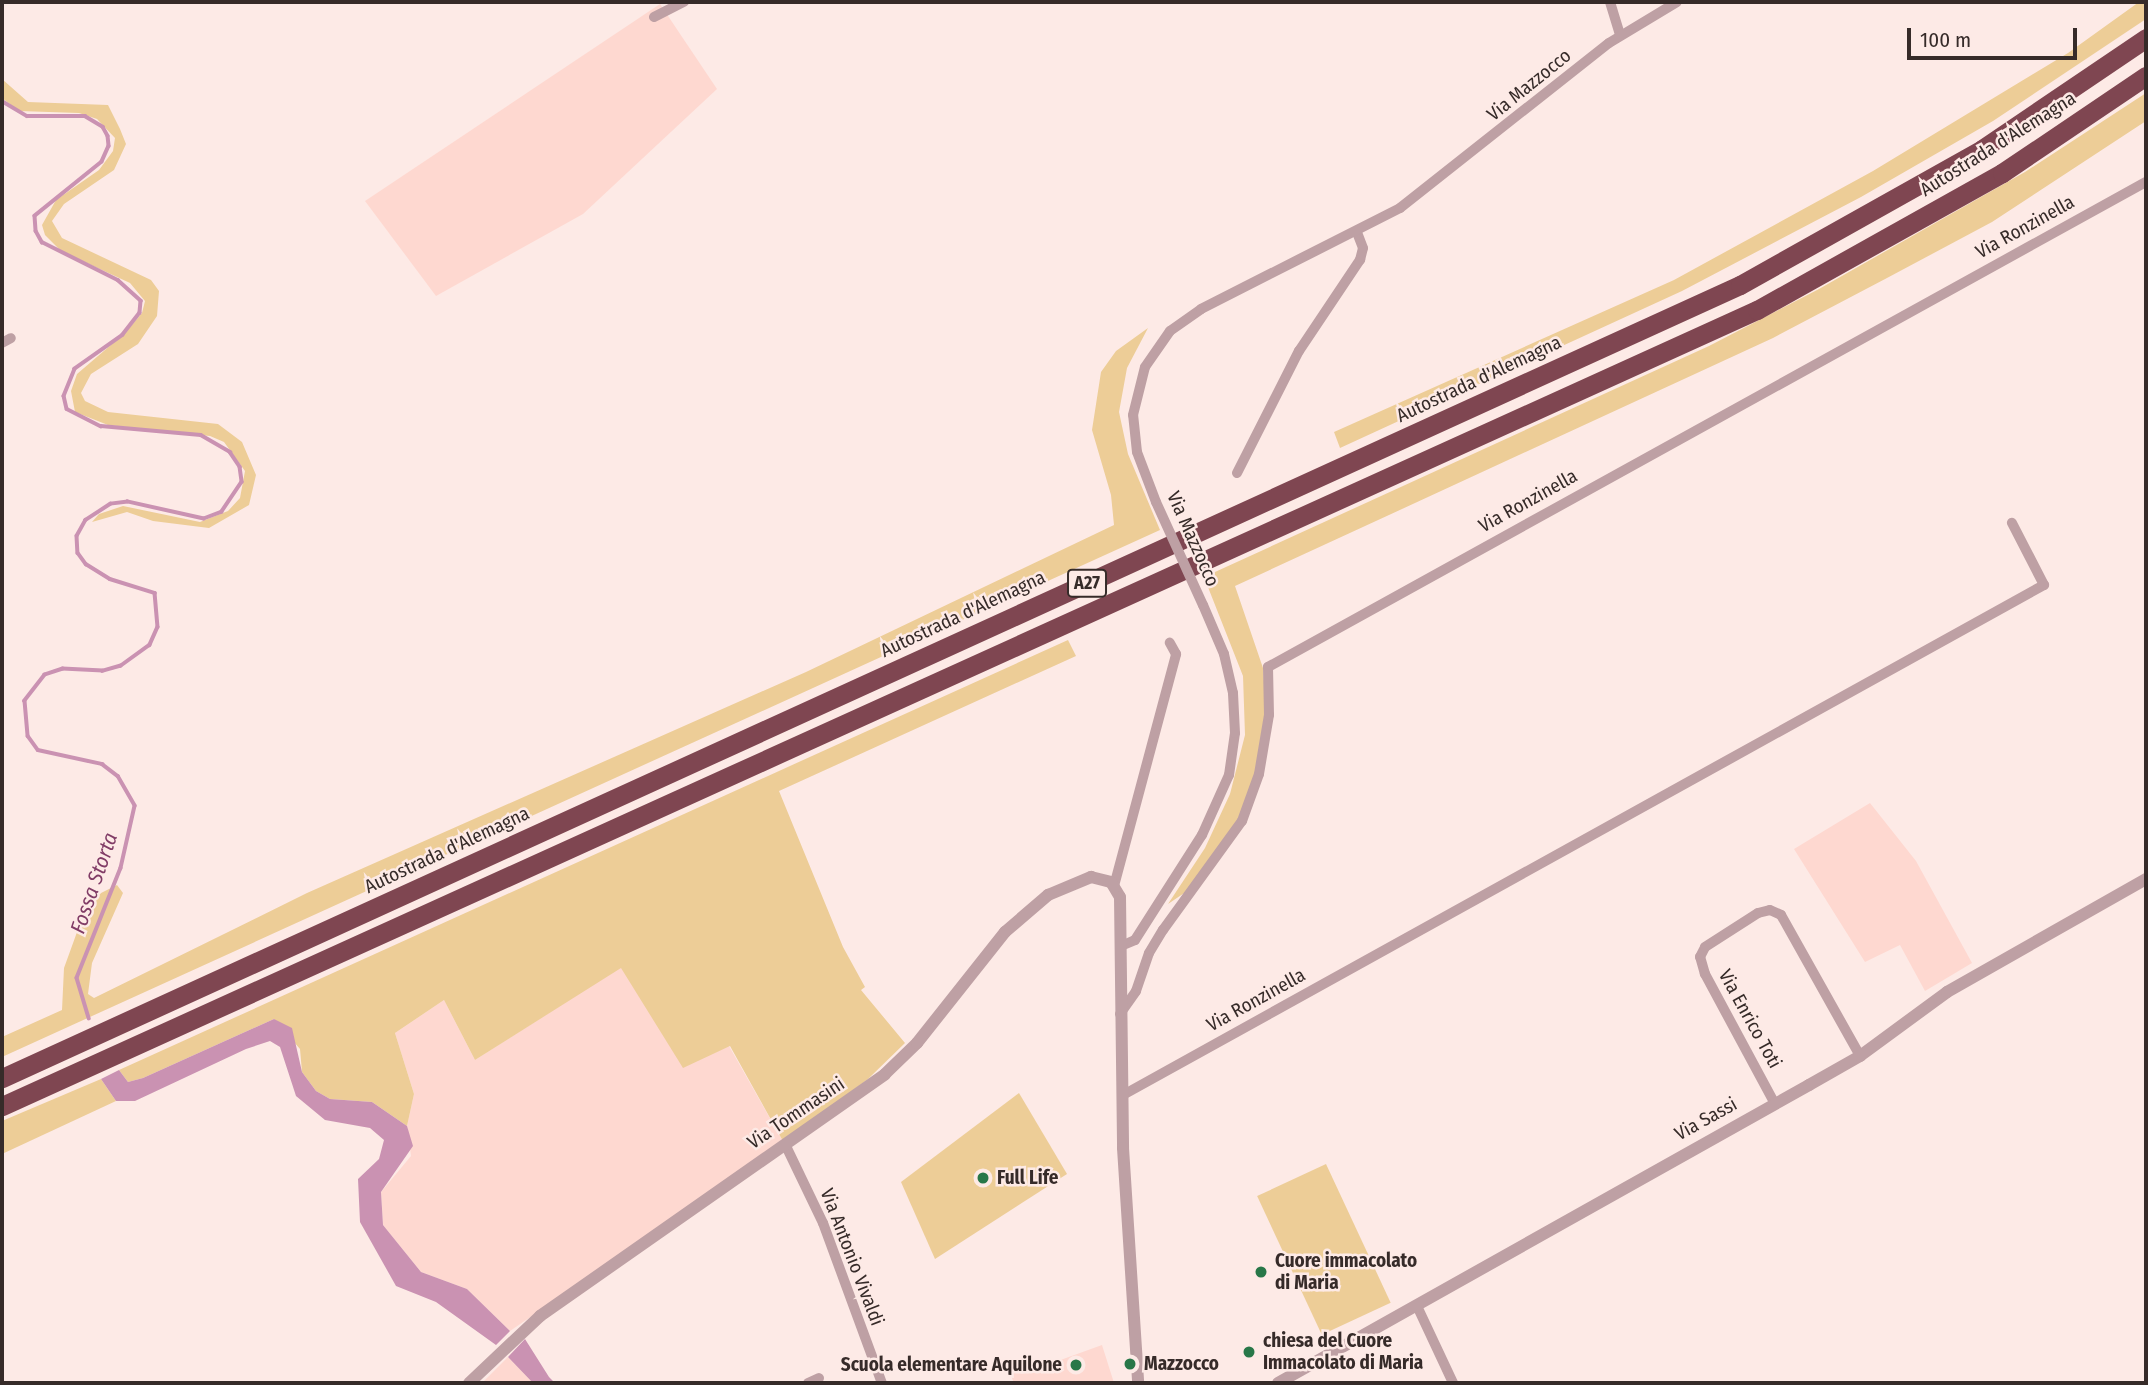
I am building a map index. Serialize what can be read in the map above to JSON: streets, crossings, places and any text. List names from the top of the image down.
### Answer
{
  "streets": {
    "highway": ["Autostrada d'Alemagna", "A27"],
    "street": [
      "Via Mazzocco",
      "Via Ronzinella",
      "Via Enrico Toti",
      "Via Tommasini",
      "Via Sassi",
      "Via Antonio Vivaldi"
    ]
  },
  "crossings": [
    ["Via Enrico Toti", "Via Sassi"],
    ["Via Tommasini", "Via Antonio Vivaldi"]
  ],
  "water": ["Fossa Storta"],
  "places": [
    "Full Life",
    "Cuore immacolato di Maria",
    "chiesa del Cuore Immacolato di Maria",
    "Mazzocco",
    "Scuola elementare Aquilone"
  ],
  "scale_bar": "100 m"
}
